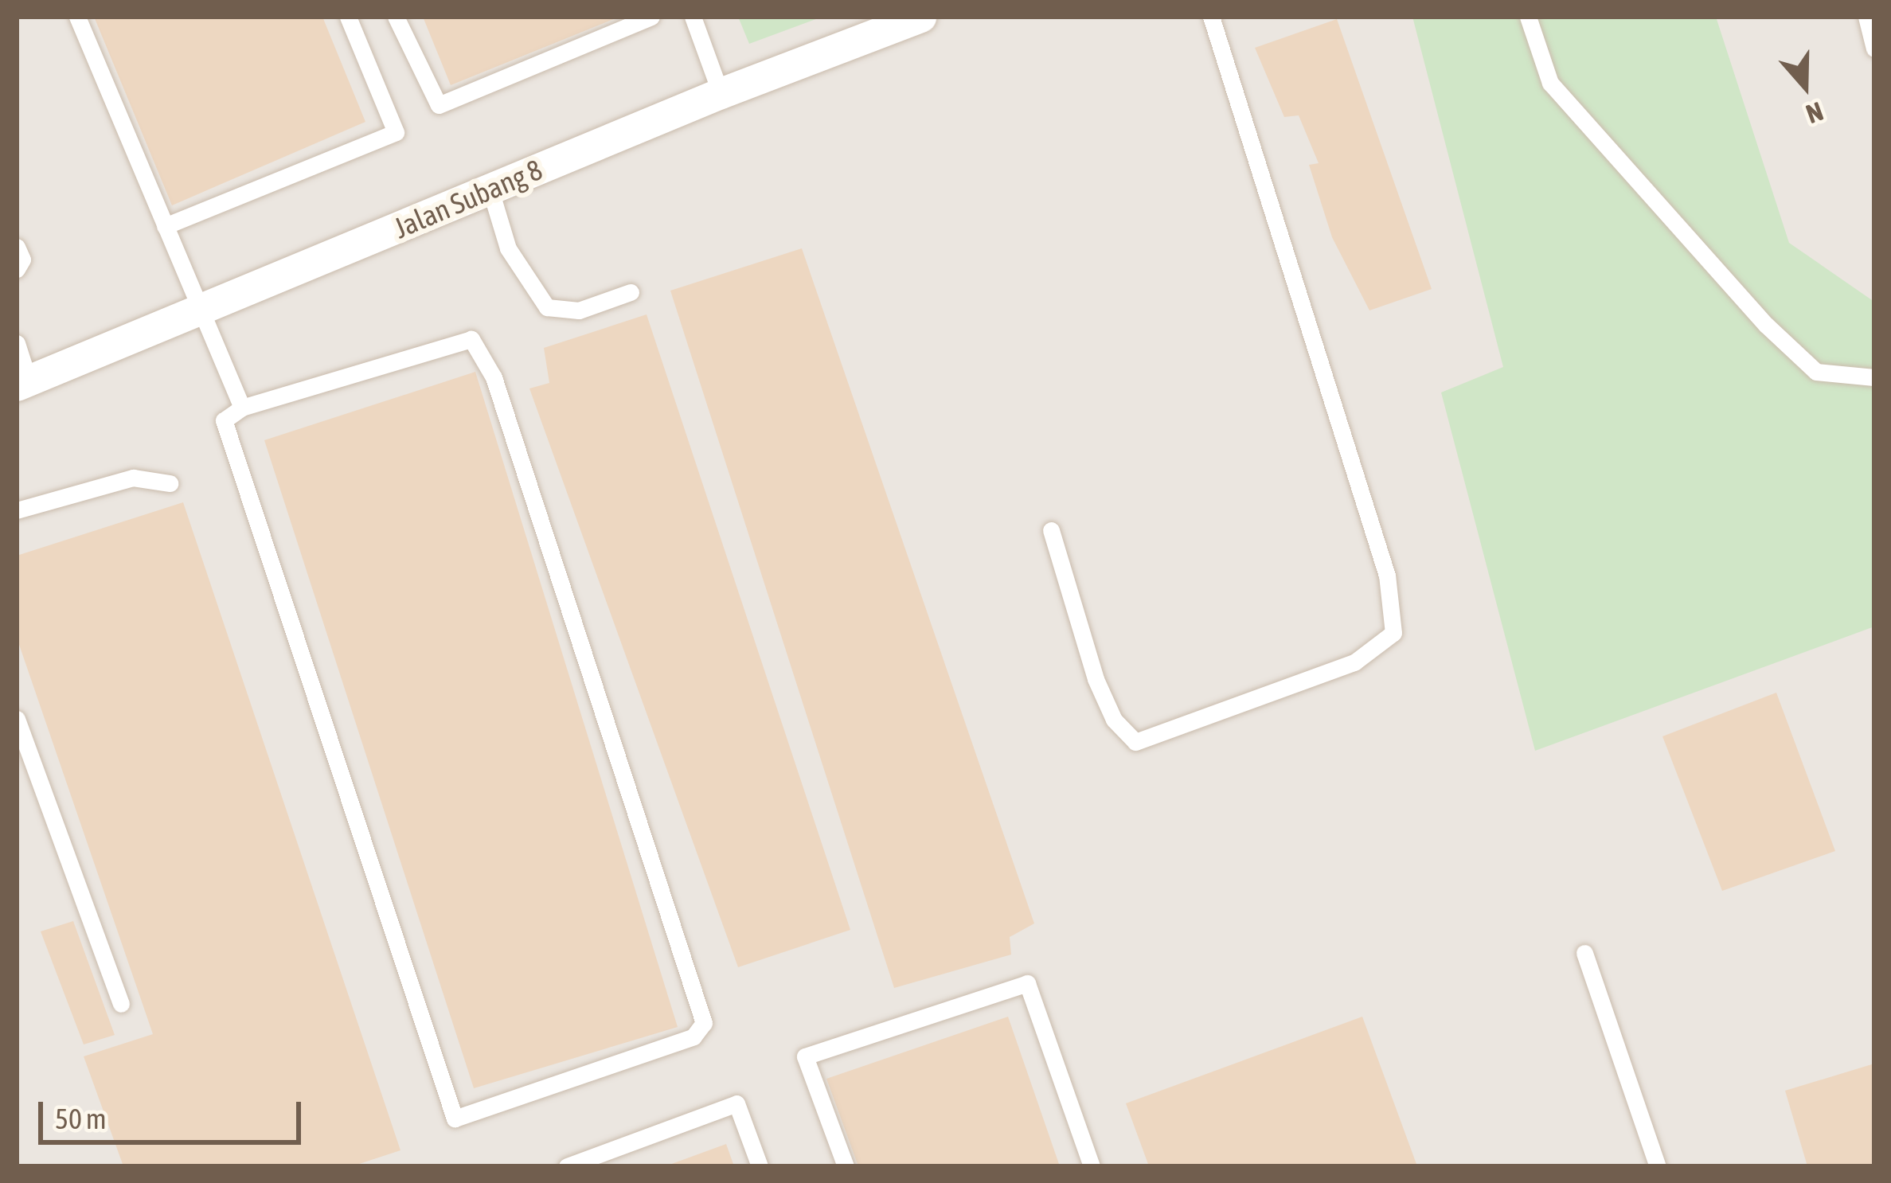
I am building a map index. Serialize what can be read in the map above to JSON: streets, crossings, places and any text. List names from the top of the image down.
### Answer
{
  "streets": {
    "street": ["Jalan Subang 8"]
  },
  "scale_bar": "50 m",
  "north": "bottom"
}
